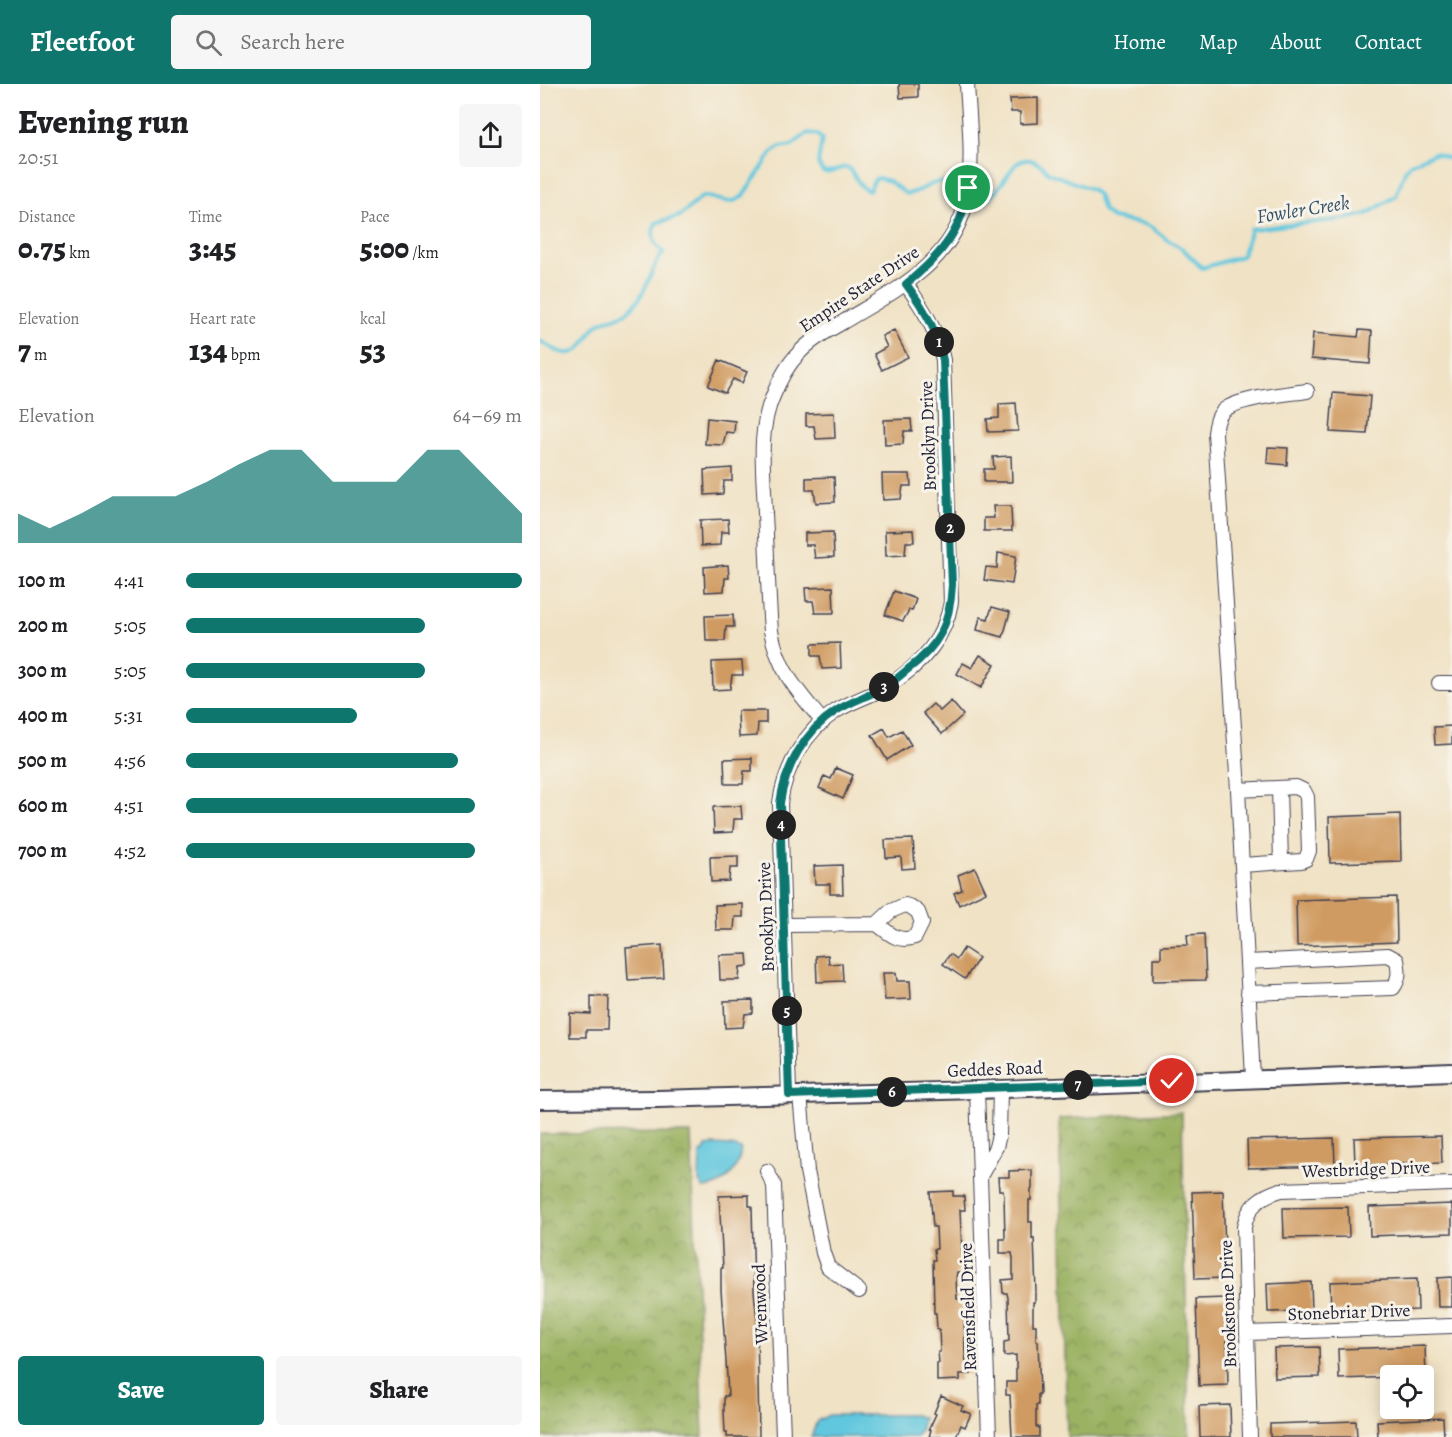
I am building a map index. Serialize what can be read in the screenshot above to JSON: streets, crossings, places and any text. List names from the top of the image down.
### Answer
{
  "streets": {
    "main road": ["Geddes Road"],
    "street": [
      "Empire State Drive",
      "Brooklyn Drive",
      "Westbridge Drive",
      "Wrenwood",
      "Brookstone Drive",
      "Ravensfield Drive",
      "Stonebriar Drive"
    ]
  },
  "crossings": [
    ["Empire State Drive", "Brooklyn Drive"],
    ["Brooklyn Drive", "Geddes Road"],
    ["Geddes Road", "Ravensfield Drive"],
    ["Westbridge Drive", "Brookstone Drive"],
    ["Brookstone Drive", "Stonebriar Drive"]
  ],
  "water": ["Fowler Creek"],
  "page": {
    "header": "Fleetfoot",
    "search": "Search here",
    "nav": [
      "Home",
      "Map",
      "About",
      "Contact"
    ],
    "heading": ["Evening run", "20:51"],
    "stats": [
      ["Distance", "0.75 km"],
      ["Time", "3:45"],
      ["Pace", "5:00 /km"],
      ["Elevation", "7 m"],
      ["Heart rate", "134 bpm"],
      ["kcal", "53"]
    ],
    "pins": [
      "1",
      "2",
      "3",
      "4",
      "5",
      "7",
      "6"
    ],
    "chart": ["Elevation", "64–69 m"],
    "list": [
      {
        "name": "100 m",
        "note": "4:41"
      },
      {
        "name": "200 m",
        "note": "5:05"
      },
      {
        "name": "300 m",
        "note": "5:05"
      },
      {
        "name": "400 m",
        "note": "5:31"
      },
      {
        "name": "500 m",
        "note": "4:56"
      },
      {
        "name": "600 m",
        "note": "4:51"
      },
      {
        "name": "700 m",
        "note": "4:52"
      }
    ],
    "buttons": ["Save", "Share"]
  }
}
